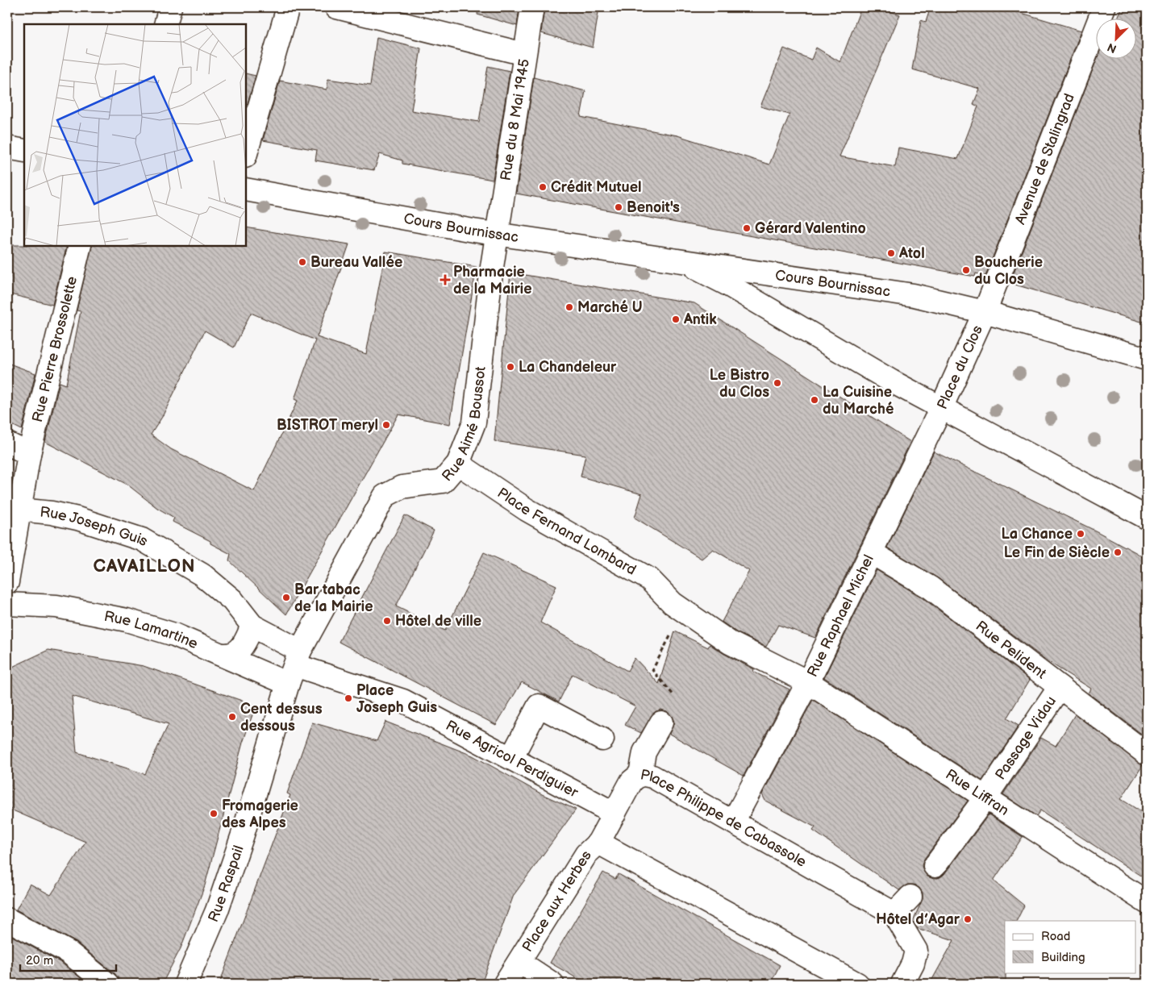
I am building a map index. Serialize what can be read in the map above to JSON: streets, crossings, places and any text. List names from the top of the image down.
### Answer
{
  "streets": {
    "street": [
      "Rue du 8 Mai 1945",
      "Avenue de Stalingrad",
      "Cours Bournissac",
      "Rue Pierre Brossolette",
      "Place du Clos",
      "Rue Aimé Boussot",
      "Rue Joseph Guis",
      "Place Fernand Lombard",
      "Rue Raphael Michel",
      "Rue Lamartine",
      "Rue Pelident",
      "Passage Vidau",
      "Rue Agricol Perdiguier",
      "Rue Liffran",
      "Place Philippe de Cabassole",
      "Rue Raspail",
      "Place aux Herbes"
    ]
  },
  "crossings": [
    ["Rue du 8 Mai 1945", "Cours Bournissac"],
    ["Rue du 8 Mai 1945", "Rue Aimé Boussot"],
    ["Avenue de Stalingrad", "Cours Bournissac"],
    ["Avenue de Stalingrad", "Place du Clos"],
    ["Cours Bournissac", "Place du Clos"],
    ["Cours Bournissac", "Rue Aimé Boussot"],
    ["Cours Bournissac", "Rue Raphael Michel"],
    ["Rue Pierre Brossolette", "Rue Joseph Guis"],
    ["Place du Clos", "Rue Raphael Michel"],
    ["Rue Aimé Boussot", "Rue Joseph Guis"],
    ["Rue Aimé Boussot", "Place Fernand Lombard"],
    ["Rue Aimé Boussot", "Rue Lamartine"],
    ["Rue Aimé Boussot", "Rue Agricol Perdiguier"],
    ["Rue Aimé Boussot", "Rue Raspail"],
    ["Rue Joseph Guis", "Rue Lamartine"],
    ["Rue Joseph Guis", "Rue Agricol Perdiguier"],
    ["Rue Joseph Guis", "Rue Raspail"],
    ["Place Fernand Lombard", "Rue Raphael Michel"],
    ["Place Fernand Lombard", "Rue Liffran"],
    ["Rue Raphael Michel", "Rue Pelident"],
    ["Rue Raphael Michel", "Rue Liffran"],
    ["Rue Raphael Michel", "Place Philippe de Cabassole"],
    ["Rue Lamartine", "Rue Agricol Perdiguier"],
    ["Rue Lamartine", "Rue Raspail"],
    ["Rue Pelident", "Passage Vidau"],
    ["Passage Vidau", "Rue Liffran"],
    ["Rue Agricol Perdiguier", "Place Philippe de Cabassole"],
    ["Rue Agricol Perdiguier", "Rue Raspail"],
    ["Place Philippe de Cabassole", "Place aux Herbes"]
  ],
  "districts": ["CAVAILLON"],
  "places": {
    "other": [
      "Crédit Mutuel",
      "Benoit's",
      "Gérard Valentino",
      "Atol",
      "Bureau Vallée",
      "Boucherie du Clos",
      "Marché U",
      "Antik",
      "La Chandeleur",
      "Le Bistro du Clos",
      "La Cuisine du Marché",
      "BISTROT meryl",
      "La Chance",
      "Le Fin de Siècle",
      "Bar tabac de la Mairie",
      "Hôtel de ville",
      "Place Joseph Guis",
      "Cent dessus dessous",
      "Fromagerie des Alpes",
      "Hôtel d’Agar"
    ],
    "health": ["Pharmacie de la Mairie"]
  },
  "legend": ["Road", "Building"],
  "scale_bar": "20 m",
  "north": "bottom left"
}
